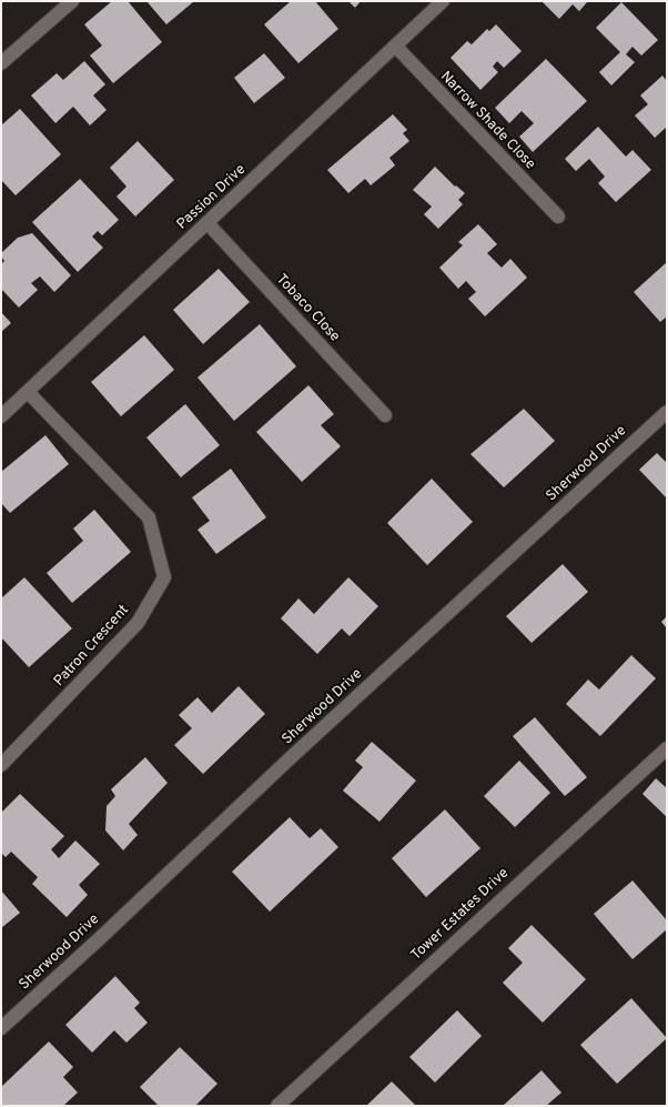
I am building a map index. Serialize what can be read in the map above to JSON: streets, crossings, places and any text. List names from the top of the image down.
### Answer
{
  "streets": {
    "street": [
      "Narrow Shade Close",
      "Passion Drive",
      "Tobaco Close",
      "Sherwood Drive",
      "Patron Crescent",
      "Tower Estates Drive"
    ]
  },
  "crossings": [
    ["Narrow Shade Close", "Passion Drive"],
    ["Passion Drive", "Tobaco Close"],
    ["Passion Drive", "Patron Crescent"]
  ]
}
